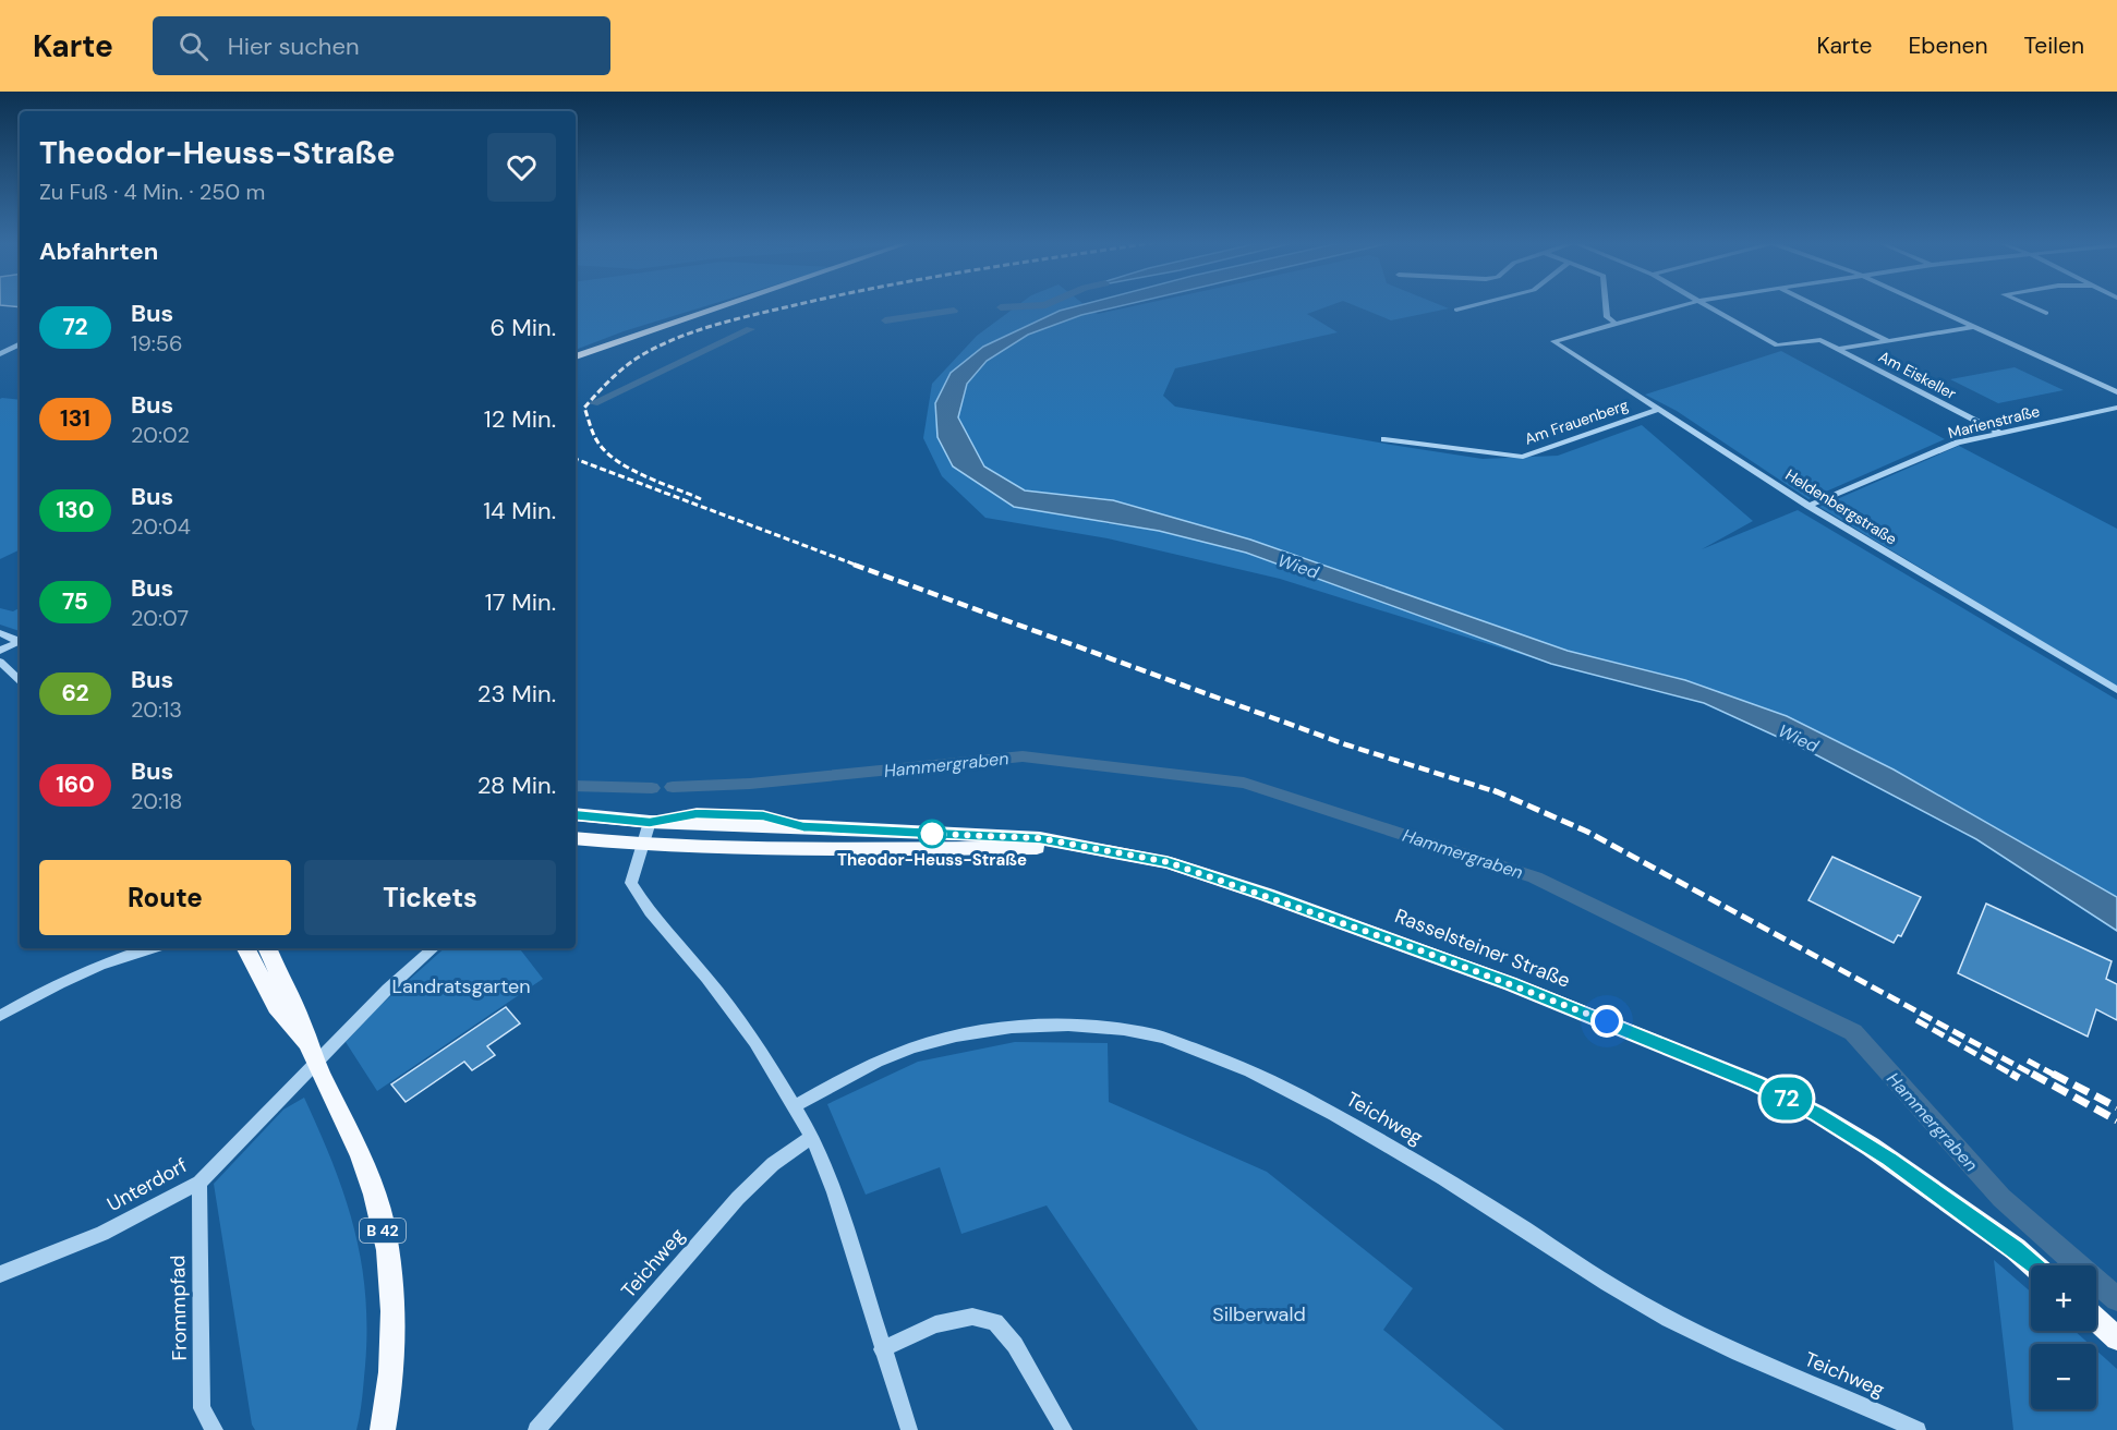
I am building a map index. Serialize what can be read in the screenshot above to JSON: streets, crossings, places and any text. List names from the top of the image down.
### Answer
{
  "streets": {
    "main road": ["Rasselsteiner Straße", "B 42"],
    "street": [
      "Am Eiskeller",
      "Am Frauenberg",
      "Marienstraße",
      "Heldenbergstraße",
      "Teichweg",
      "Unterdorf",
      "Frommpfad"
    ]
  },
  "crossings": [
    ["Am Eiskeller", "Marienstraße"],
    ["Am Frauenberg", "Heldenbergstraße"],
    ["Marienstraße", "Heldenbergstraße"],
    ["Unterdorf", "B 42"],
    ["Unterdorf", "Frommpfad"]
  ],
  "water": ["Wied", "Hammergraben"],
  "parks": ["Landratsgarten", "Silberwald"],
  "places": ["Theodor-Heuss-Straße"],
  "lines": ["bus line 72"],
  "page": {
    "header": "Karte",
    "search": "Hier suchen",
    "nav": ["Karte", "Ebenen", "Teilen"],
    "on_map": "72",
    "heading": [
      ["Theodor-Heuss-Straße", "Zu Fuß · 4 Min. · 250 m"],
      "Abfahrten"
    ],
    "list": [
      {
        "mark": "72",
        "name": "Bus",
        "note": "19:56",
        "value": "6 Min."
      },
      {
        "mark": "131",
        "name": "Bus",
        "note": "20:02",
        "value": "12 Min."
      },
      {
        "mark": "130",
        "name": "Bus",
        "note": "20:04",
        "value": "14 Min."
      },
      {
        "mark": "75",
        "name": "Bus",
        "note": "20:07",
        "value": "17 Min."
      },
      {
        "mark": "62",
        "name": "Bus",
        "note": "20:13",
        "value": "23 Min."
      },
      {
        "mark": "160",
        "name": "Bus",
        "note": "20:18",
        "value": "28 Min."
      }
    ],
    "buttons": ["Route", "Tickets"],
    "map_buttons": ["+", "−"]
  }
}
